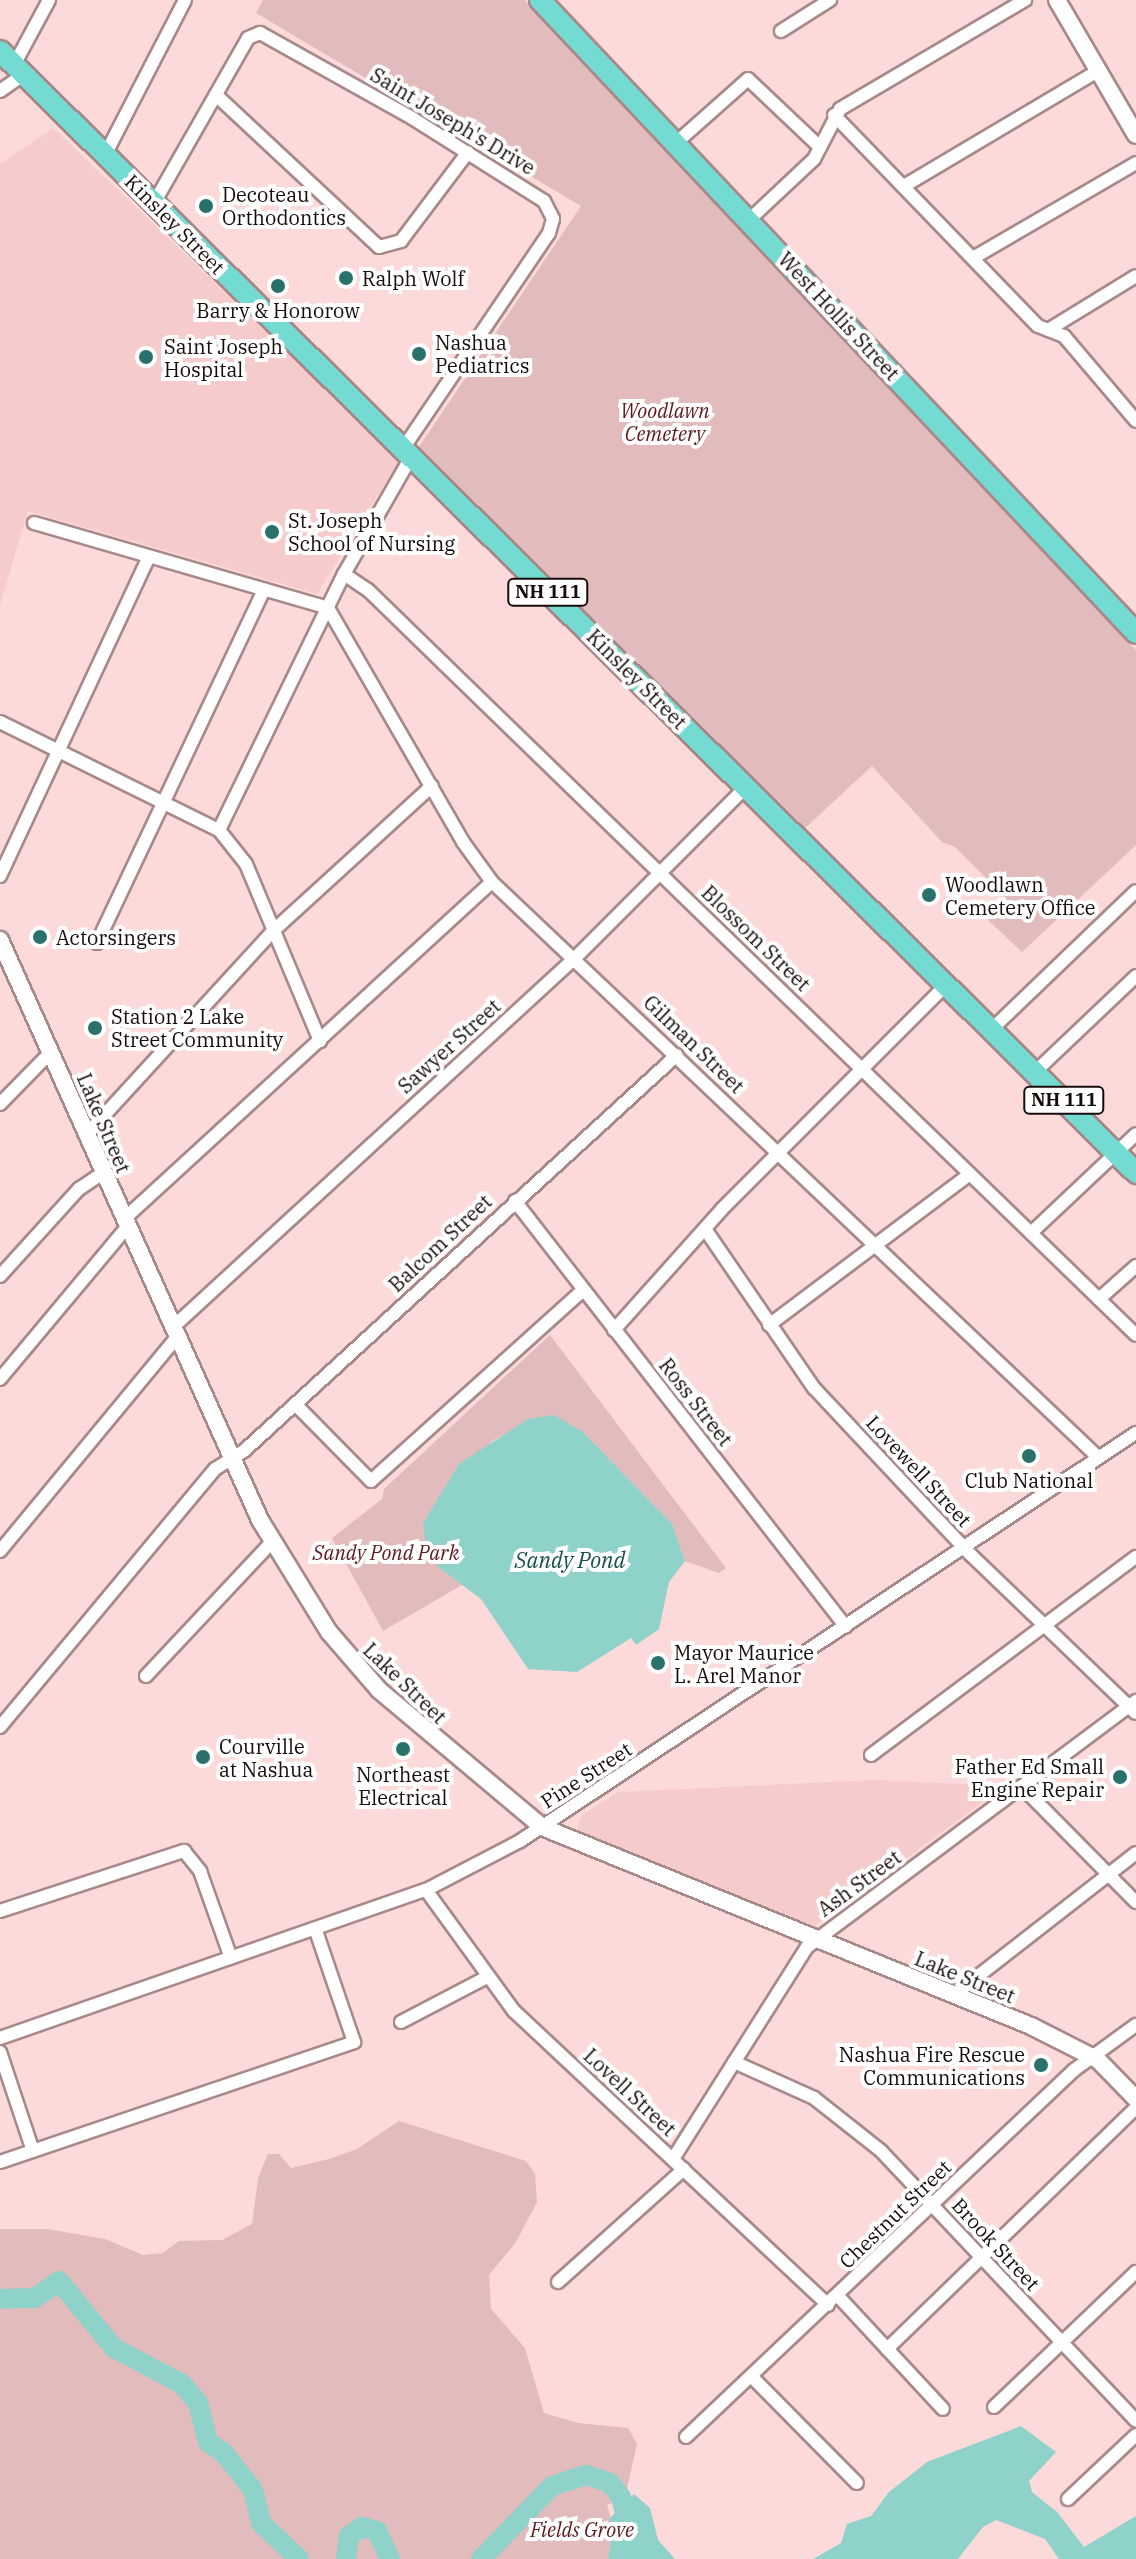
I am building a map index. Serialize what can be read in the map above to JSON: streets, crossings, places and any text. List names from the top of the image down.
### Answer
{
  "streets": {
    "main road": ["Kinsley Street", "West Hollis Street", "NH 111"],
    "street": [
      "Saint Joseph's Drive",
      "Blossom Street",
      "Gilman Street",
      "Sawyer Street",
      "Lake Street",
      "Balcom Street",
      "Ross Street",
      "Lovewell Street",
      "Pine Street",
      "Ash Street",
      "Lovell Street",
      "Chestnut Street",
      "Brook Street"
    ]
  },
  "crossings": [
    ["Saint Joseph's Drive", "Kinsley Street"],
    ["Kinsley Street", "Sawyer Street"],
    ["Blossom Street", "Sawyer Street"],
    ["Gilman Street", "Sawyer Street"],
    ["Gilman Street", "Balcom Street"],
    ["Gilman Street", "Pine Street"],
    ["Sawyer Street", "Lake Street"],
    ["Lake Street", "Balcom Street"],
    ["Lake Street", "Pine Street"],
    ["Lake Street", "Ash Street"],
    ["Lake Street", "Chestnut Street"],
    ["Balcom Street", "Ross Street"],
    ["Ross Street", "Pine Street"],
    ["Lovewell Street", "Pine Street"],
    ["Lovewell Street", "Ash Street"],
    ["Pine Street", "Lovell Street"],
    ["Ash Street", "Lovell Street"],
    ["Ash Street", "Brook Street"],
    ["Lovell Street", "Chestnut Street"],
    ["Chestnut Street", "Brook Street"]
  ],
  "water": ["Sandy Pond"],
  "parks": ["Woodlawn Cemetery", "Sandy Pond Park", "Fields Grove"],
  "places": [
    "Decoteau Orthodontics",
    "Ralph Wolf",
    "Barry & Honorow",
    "Nashua Pediatrics",
    "Saint Joseph Hospital",
    "St. Joseph School of Nursing",
    "Woodlawn Cemetery Office",
    "Actorsingers",
    "Station 2 Lake Street Community",
    "Club National",
    "Mayor Maurice L. Arel Manor",
    "Northeast Electrical",
    "Courville at Nashua",
    "Father Ed Small Engine Repair",
    "Nashua Fire Rescue Communications"
  ]
}
